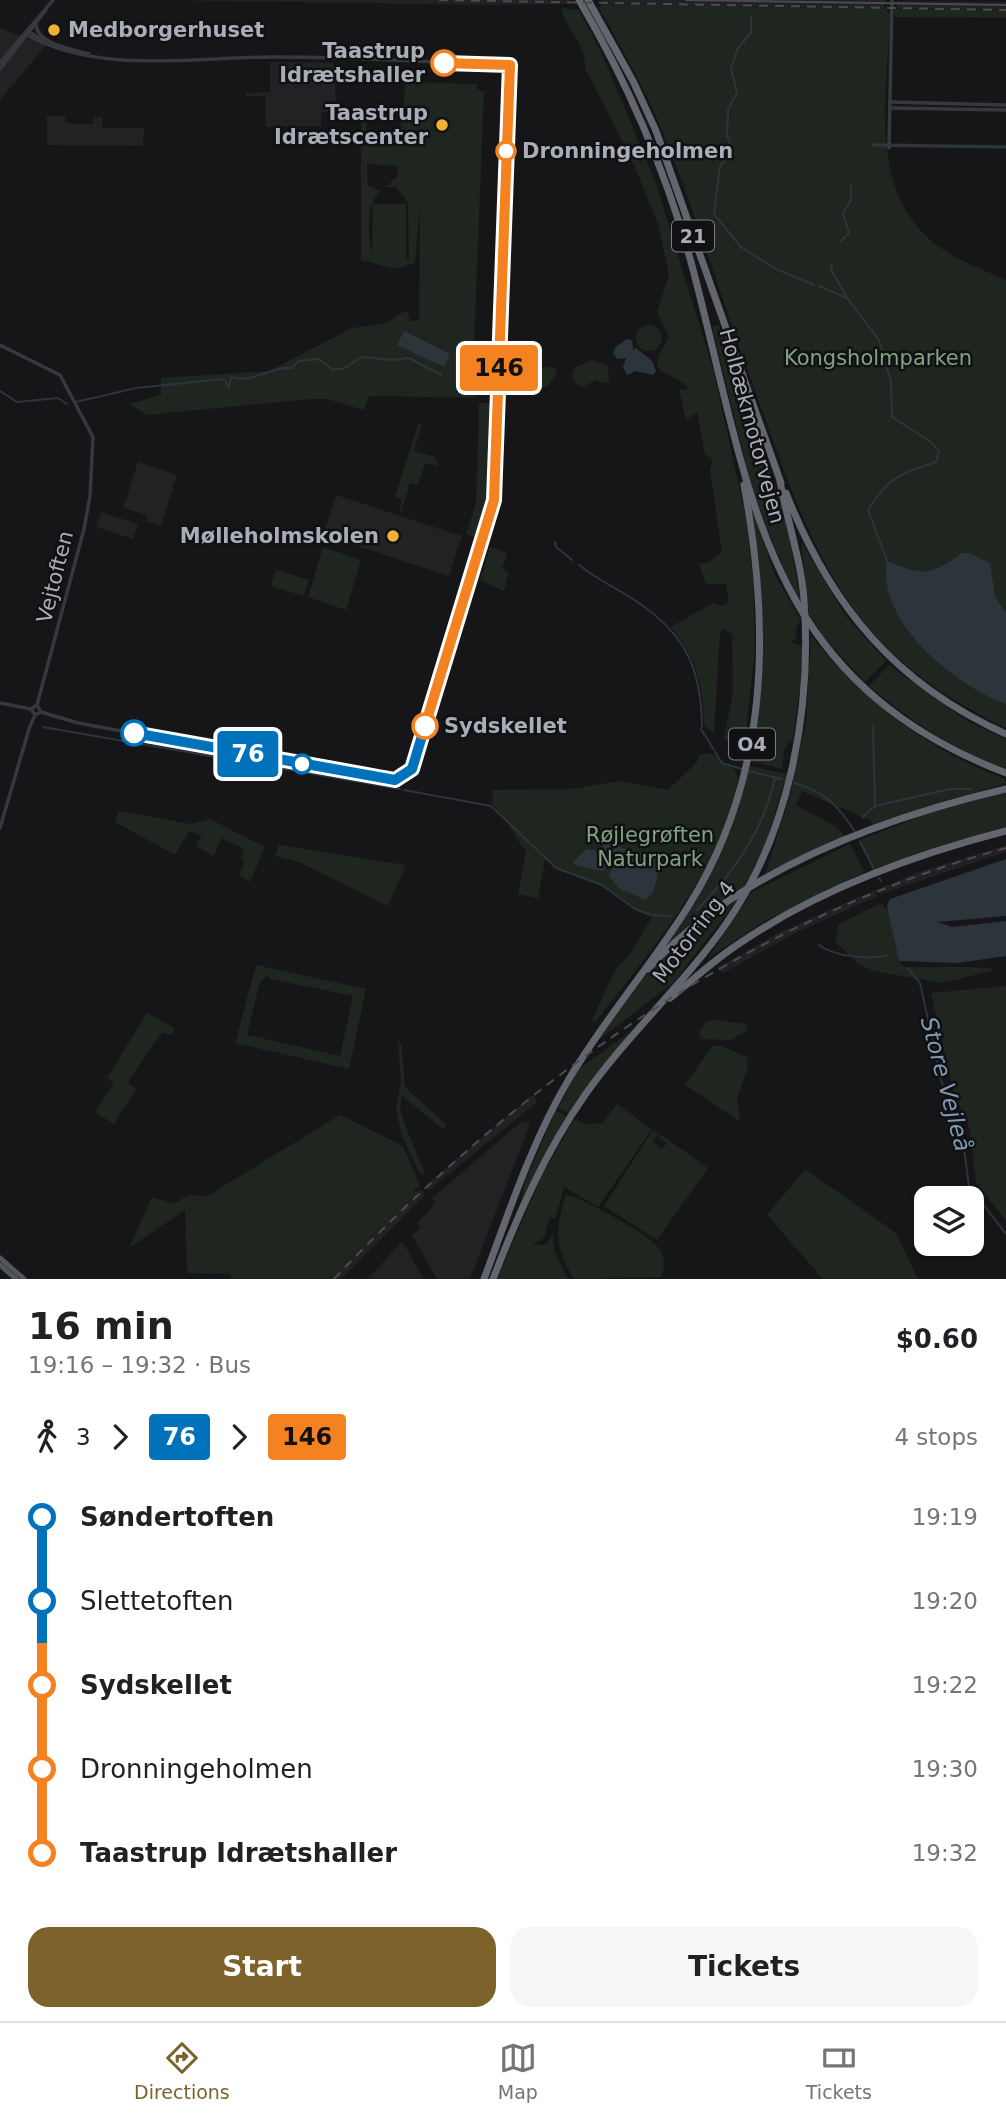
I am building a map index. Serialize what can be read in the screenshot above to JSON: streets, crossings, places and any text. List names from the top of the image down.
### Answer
{
  "streets": {
    "highway": [
      "21",
      "Holbækmotorvejen",
      "O4",
      "Motorring 4"
    ],
    "street": ["Vejtoften"]
  },
  "crossings": [
    ["Holbækmotorvejen", "Motorring 4"]
  ],
  "water": ["Store Vejleå"],
  "parks": ["Kongsholmparken", "Røjlegrøften Naturpark"],
  "places": [
    "Medborgerhuset",
    "Taastrup Idrætshaller",
    "Taastrup Idrætscenter",
    "Dronningeholmen",
    "Mølleholmskolen",
    "Sydskellet"
  ],
  "lines": ["bus line 146", "bus line 76"],
  "page": {
    "on_map": ["76", "146"],
    "heading": ["16 min", "19:16 – 19:32 · Bus", "$0.60"],
    "legs": [
      "3",
      "76",
      "146",
      "4 stops"
    ],
    "list": [
      {
        "name": "Søndertoften",
        "value": "19:19"
      },
      {
        "name": "Slettetoften",
        "value": "19:20"
      },
      {
        "name": "Sydskellet",
        "value": "19:22"
      },
      {
        "name": "Dronningeholmen",
        "value": "19:30"
      },
      {
        "name": "Taastrup Idrætshaller",
        "value": "19:32"
      }
    ],
    "buttons": ["Start", "Tickets"],
    "tabs": ["Directions", "Map", "Tickets"]
  }
}
